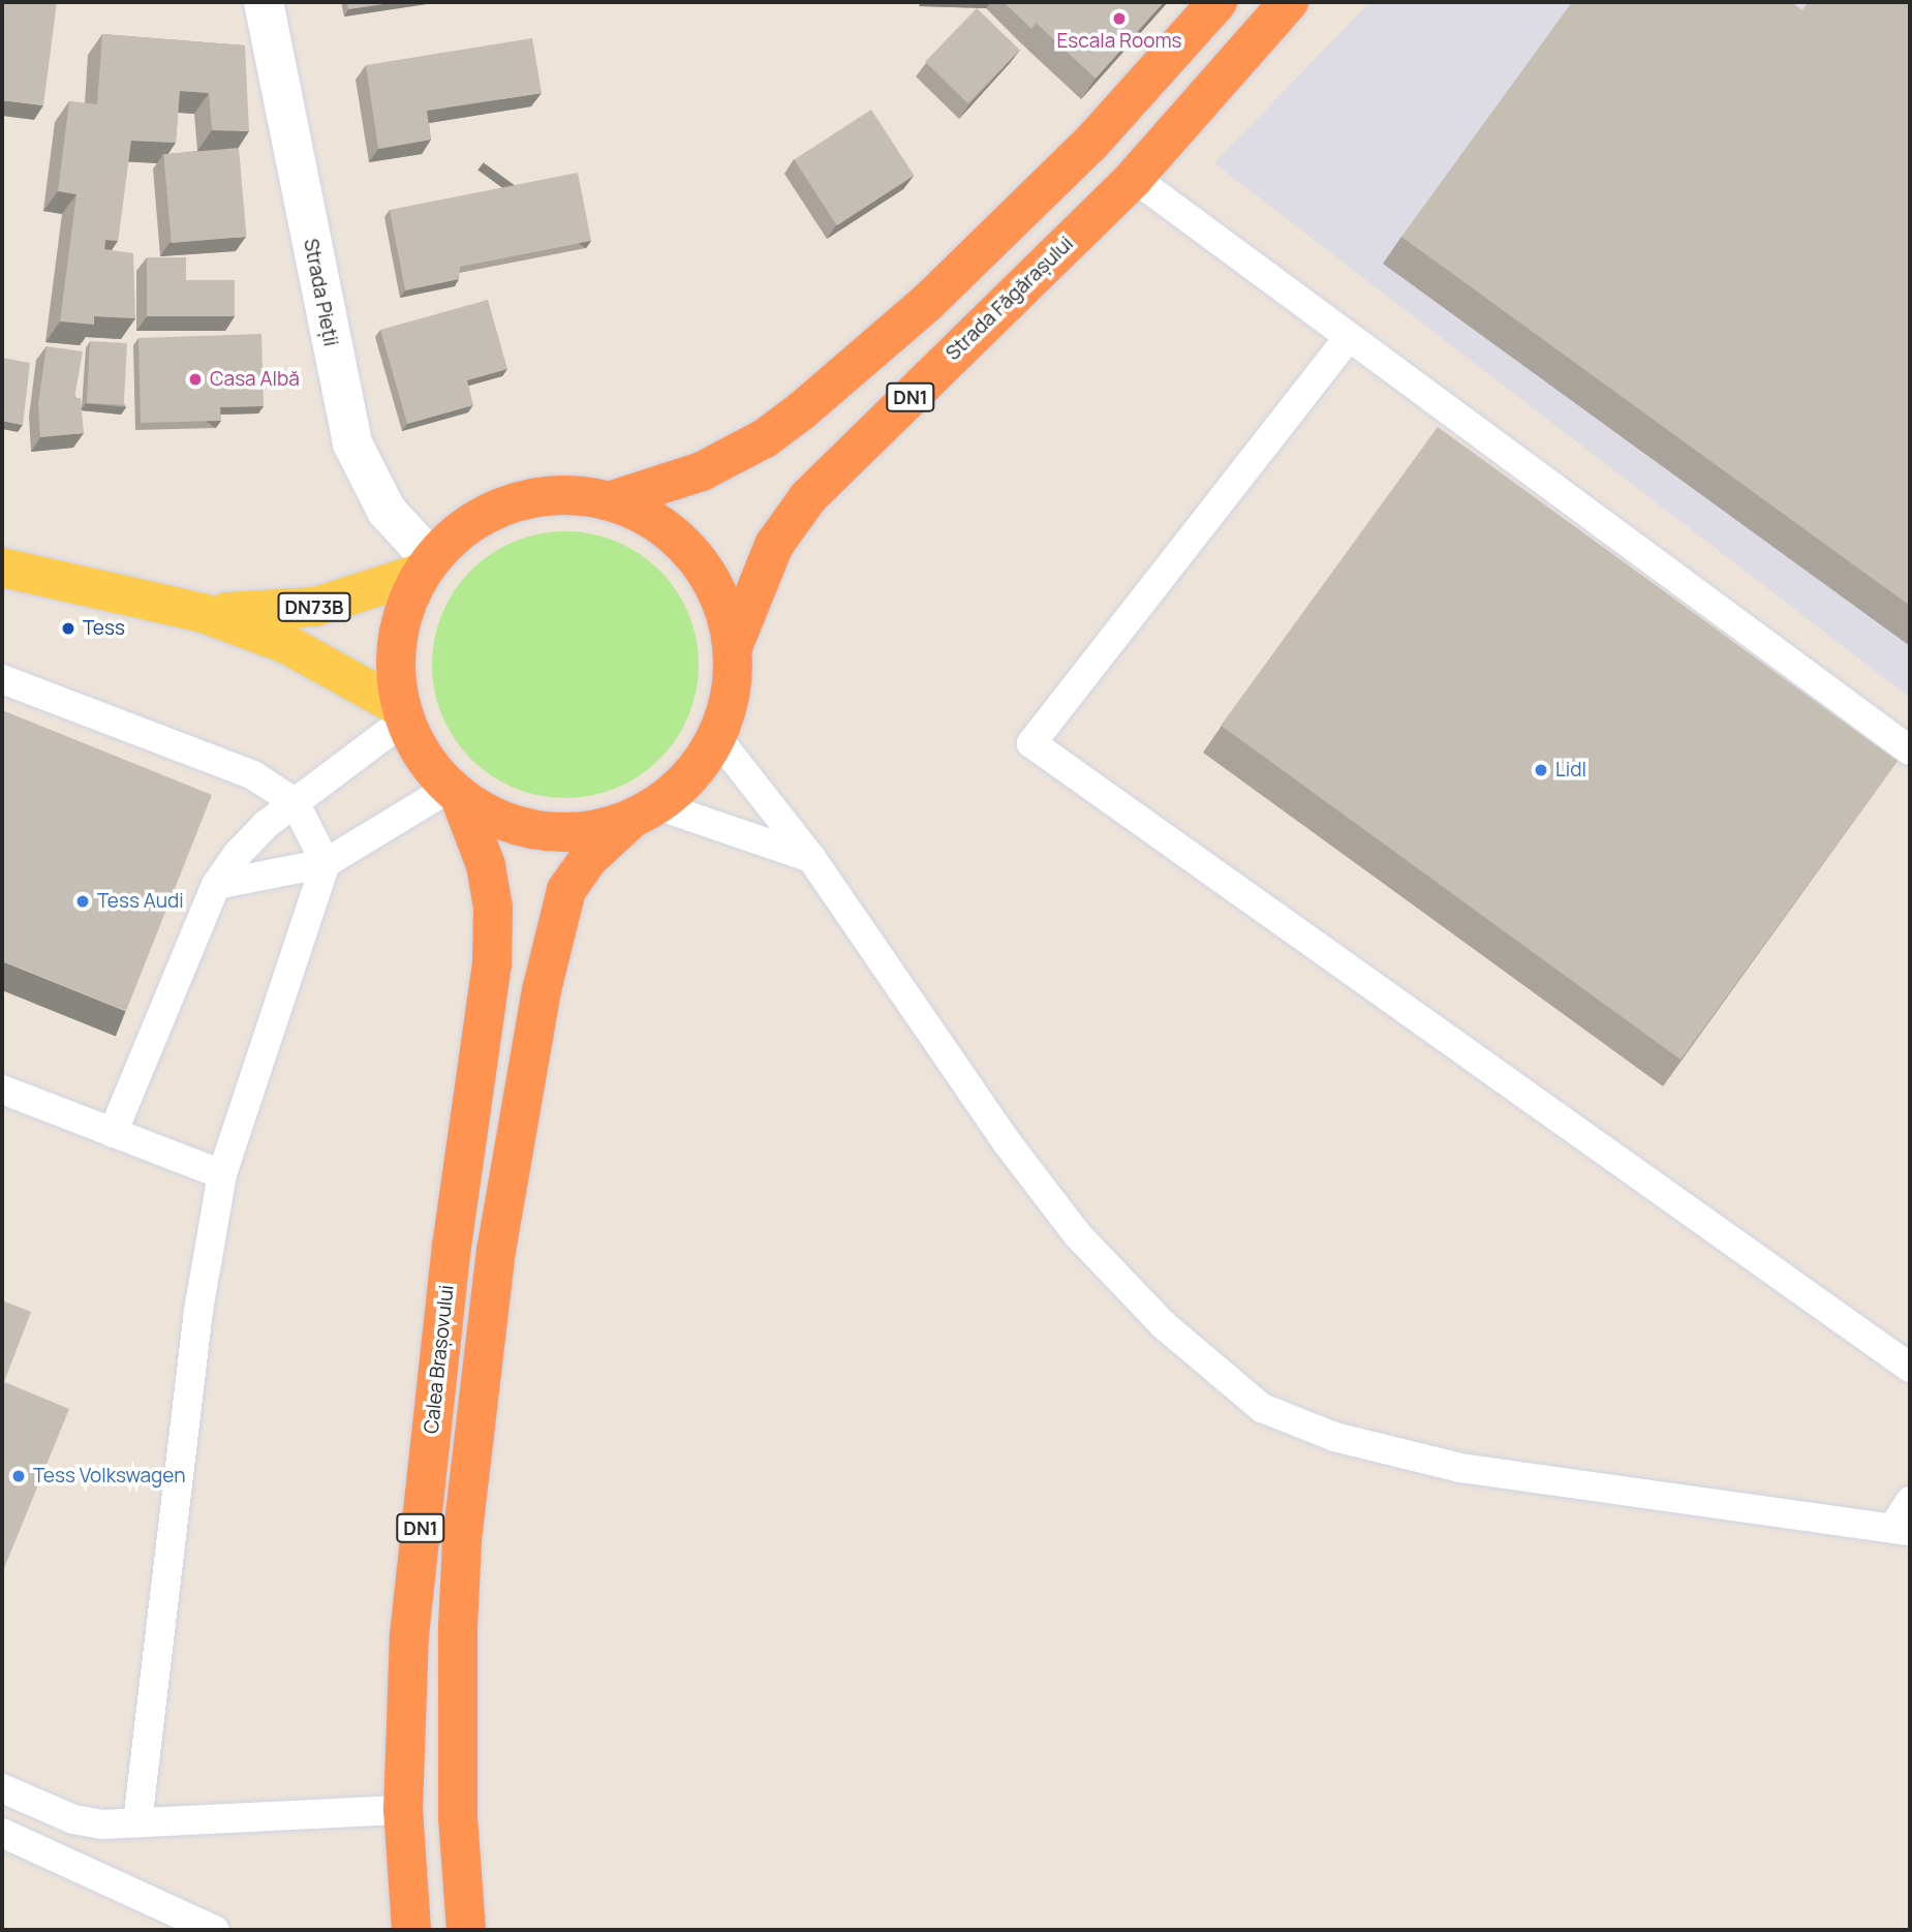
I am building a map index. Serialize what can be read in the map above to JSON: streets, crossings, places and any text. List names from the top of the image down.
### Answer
{
  "streets": {
    "highway": ["Strada Făgărașului", "DN1", "Calea Brașovului"],
    "main road": ["DN73B"],
    "street": ["Strada Pieții"]
  },
  "crossings": [
    ["Strada Pieții", "Strada Făgărașului"],
    ["Strada Pieții", "DN73B"],
    ["Strada Făgărașului", "DN1"],
    ["Strada Făgărașului", "DN73B"],
    ["Strada Făgărașului", "Calea Brașovului"]
  ],
  "places": [
    "Escala Rooms",
    "Casa Albă",
    "Tess",
    "Lidl",
    "Tess Audi",
    "Tess Volkswagen"
  ]
}
